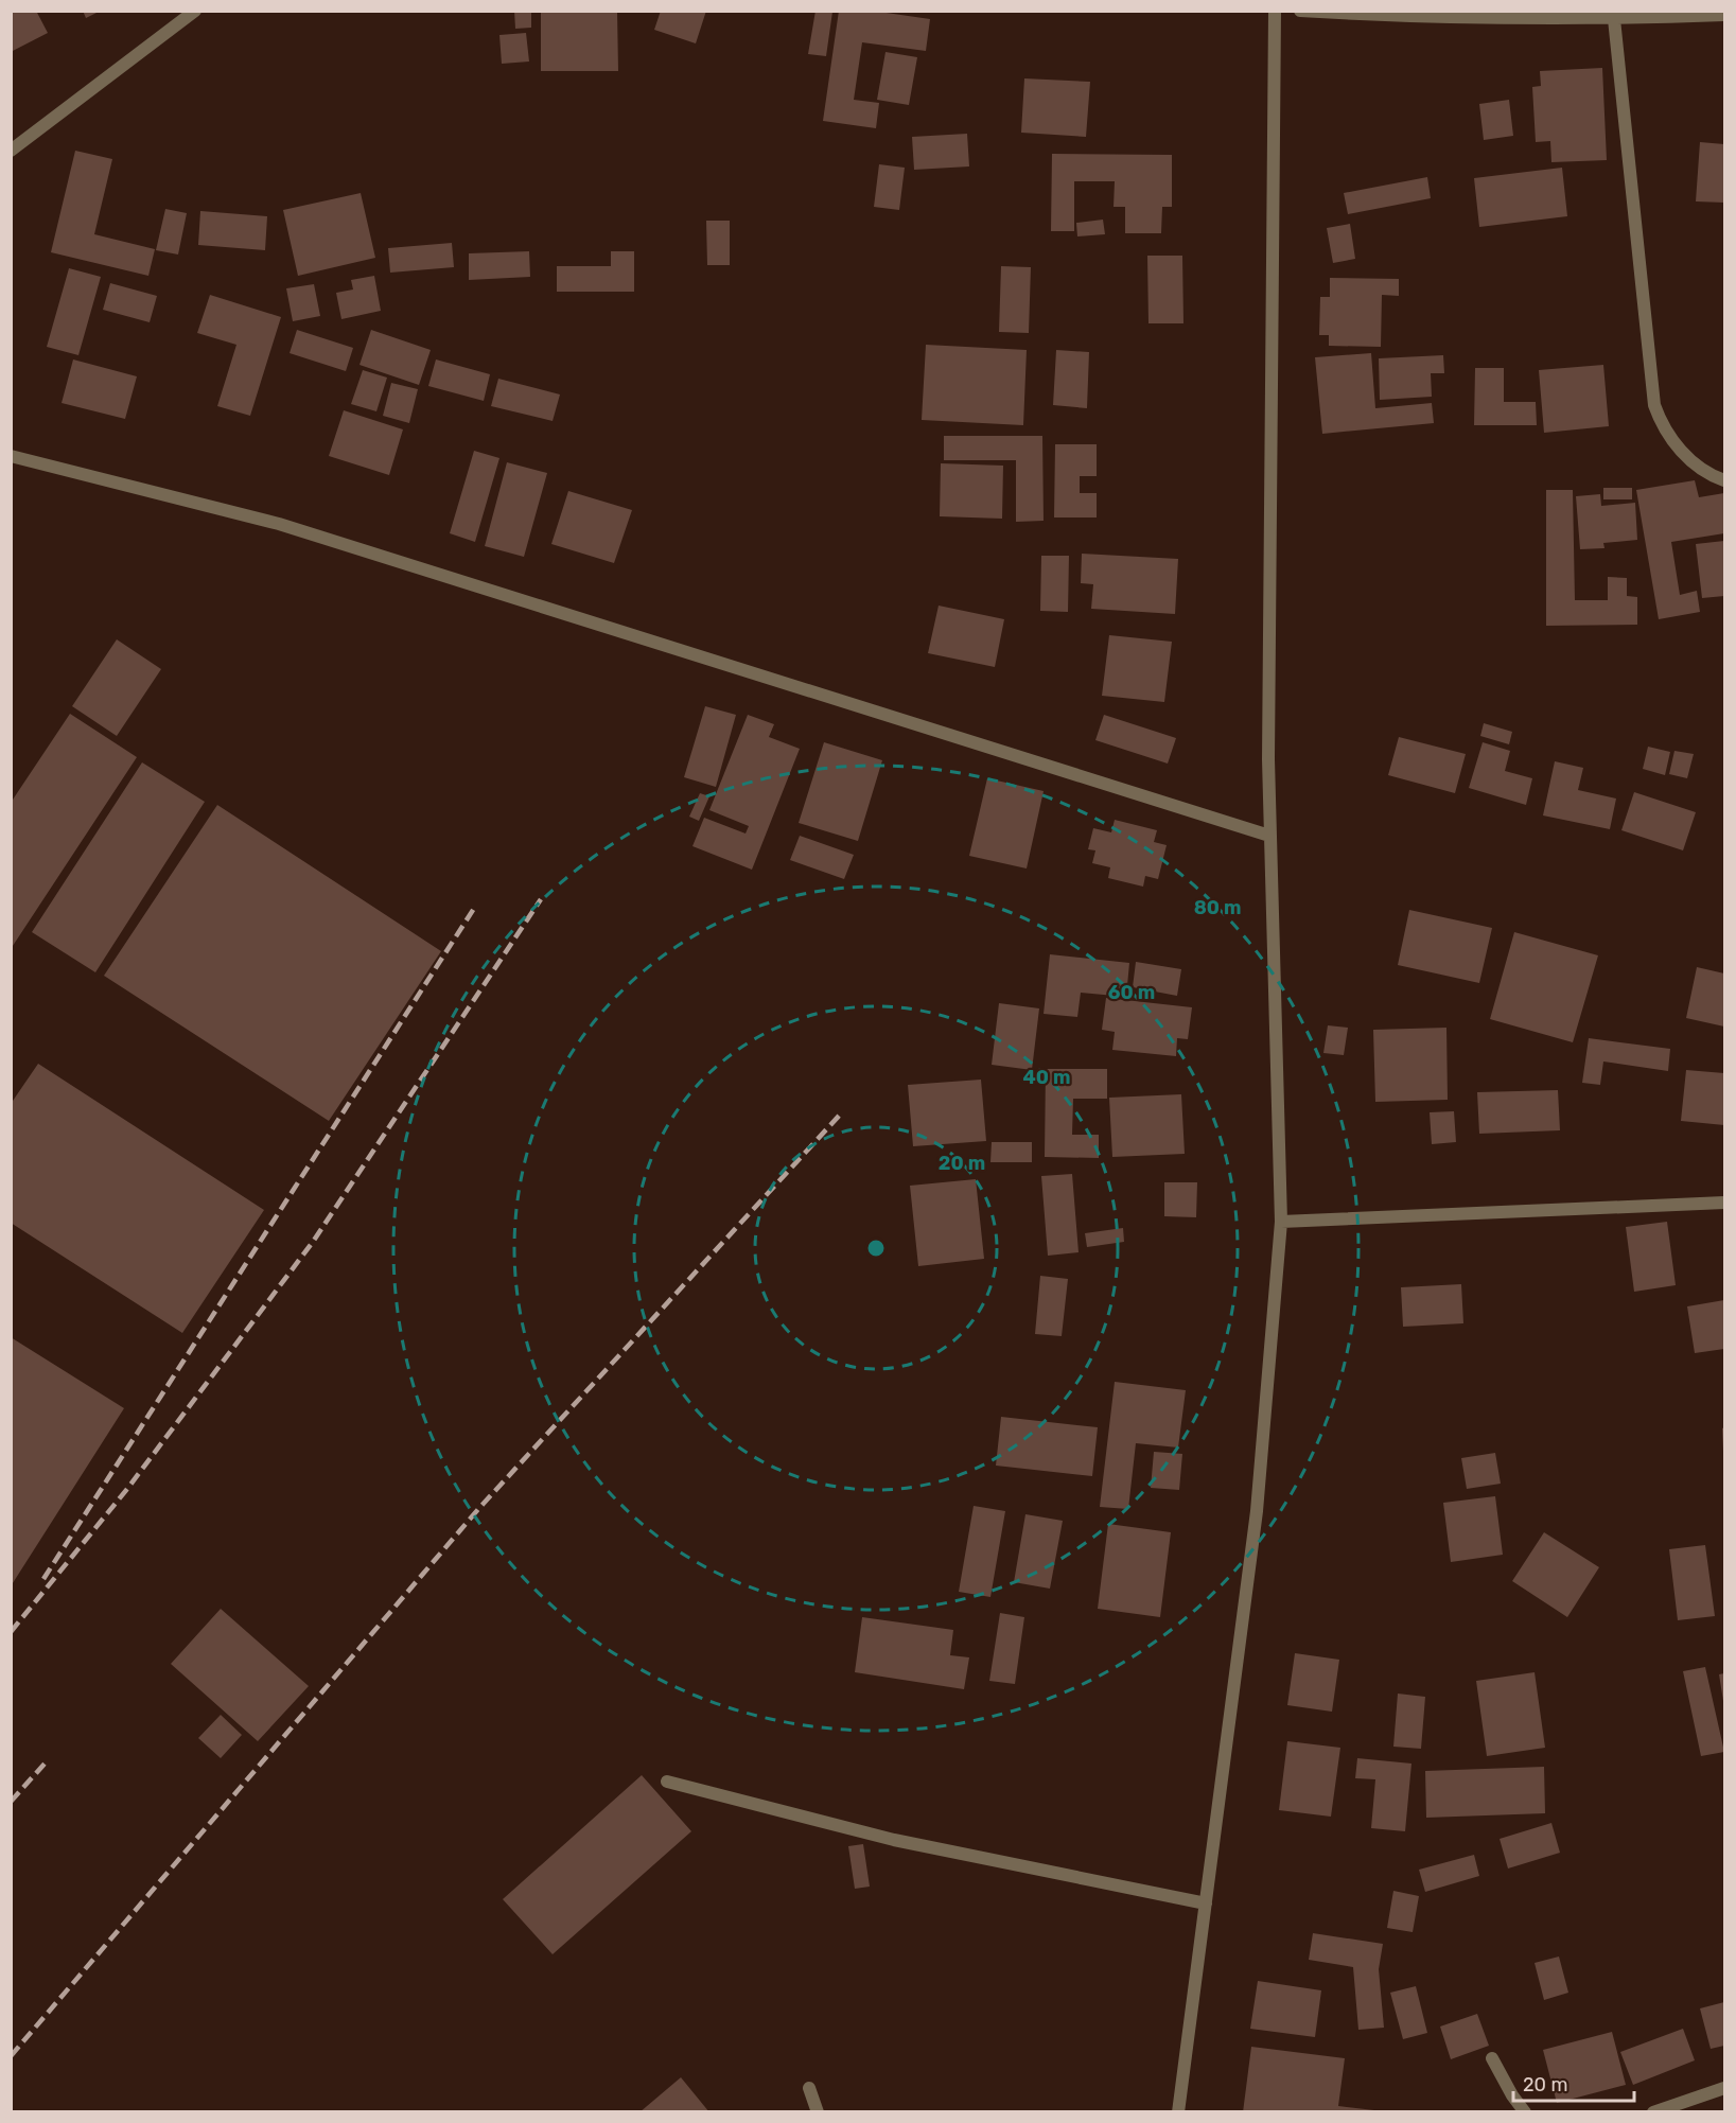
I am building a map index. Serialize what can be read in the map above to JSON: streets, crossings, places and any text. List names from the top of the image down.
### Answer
{
  "scale_bar": "20 m",
  "rings": [
    "80 m",
    "60 m",
    "40 m",
    "20 m"
  ]
}
